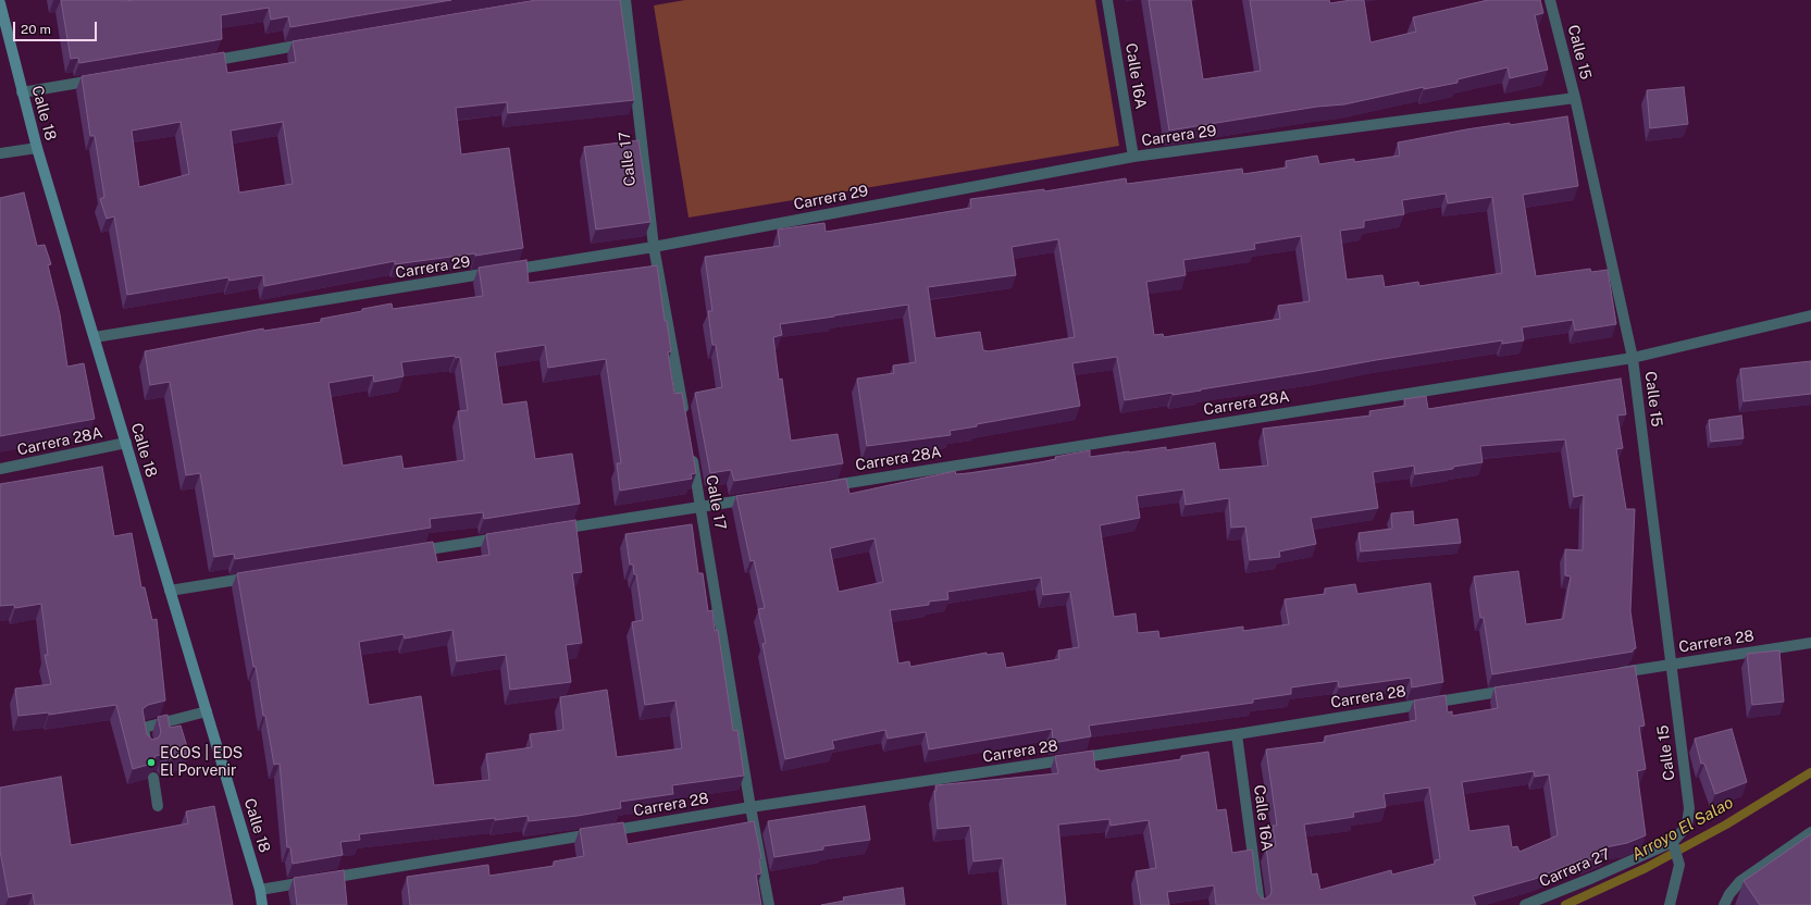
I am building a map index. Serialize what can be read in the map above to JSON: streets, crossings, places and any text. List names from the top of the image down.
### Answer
{
  "streets": {
    "main road": ["Calle 18"],
    "street": [
      "Calle 15",
      "Calle 16A",
      "Carrera 29",
      "Calle 17",
      "Carrera 28A",
      "Carrera 28",
      "Carrera 27"
    ]
  },
  "crossings": [
    ["Calle 15", "Carrera 29"],
    ["Calle 15", "Carrera 28A"],
    ["Calle 15", "Carrera 28"],
    ["Calle 15", "Carrera 27"],
    ["Calle 16A", "Carrera 29"],
    ["Calle 16A", "Carrera 28"],
    ["Calle 18", "Carrera 29"],
    ["Calle 18", "Carrera 28A"],
    ["Calle 18", "Carrera 28"],
    ["Carrera 29", "Calle 17"],
    ["Calle 17", "Carrera 28"]
  ],
  "water": ["Arroyo El Salao"],
  "places": ["ECOS | EDS El Porvenir"],
  "scale_bar": "20 m"
}
